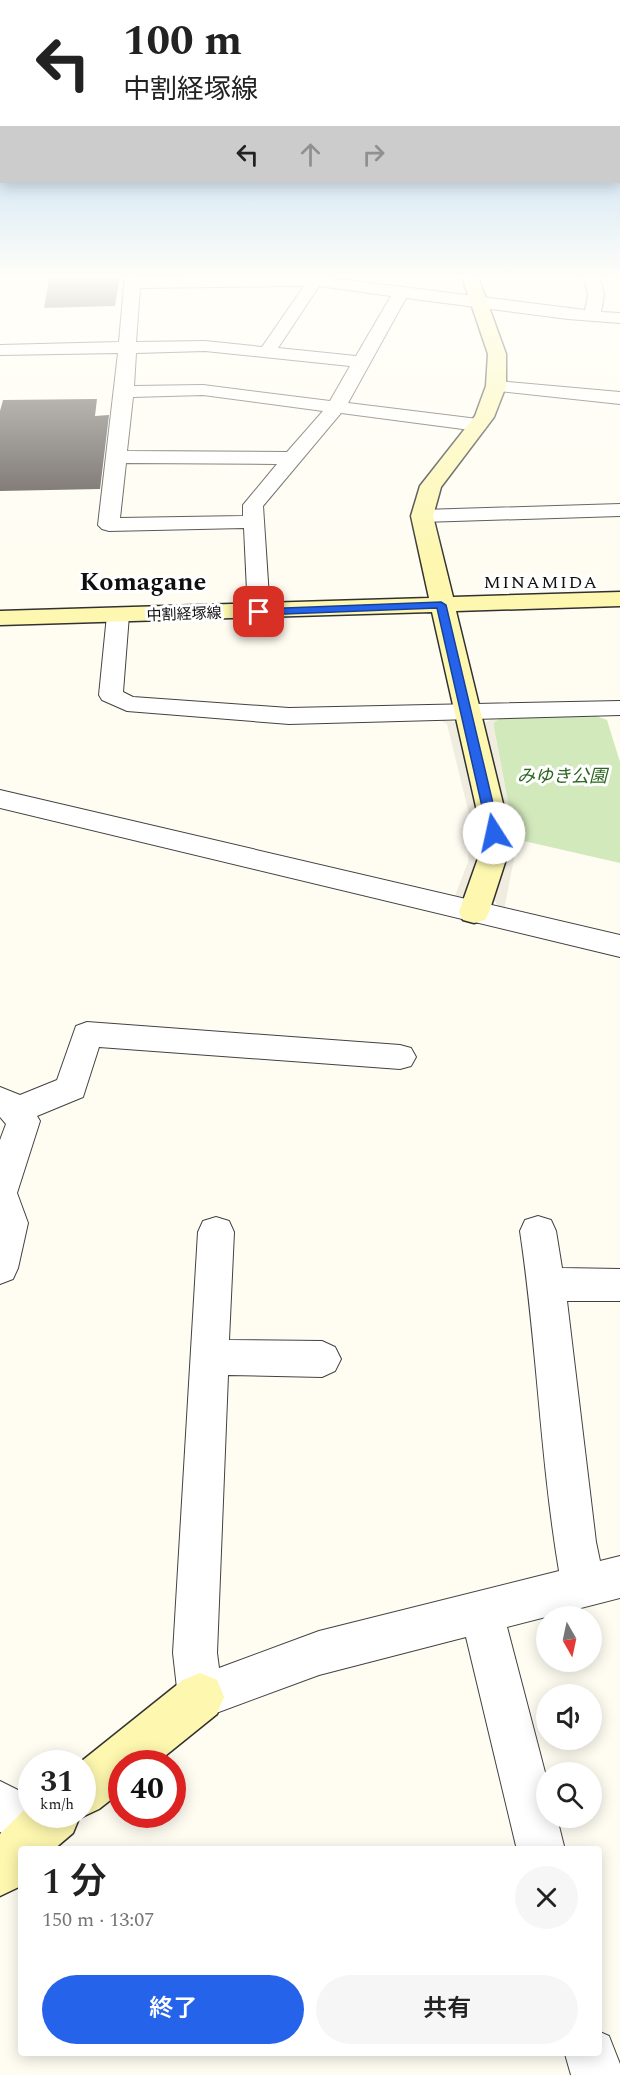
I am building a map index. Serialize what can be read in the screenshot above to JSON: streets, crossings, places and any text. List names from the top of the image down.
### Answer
{
  "streets": {
    "street": ["中割経塚線"]
  },
  "districts": ["Komagane", "MINAMIDA"],
  "parks": ["みゆき公園"],
  "north": "bottom",
  "page": {
    "turn": ["100 m", "中割経塚線"],
    "speed": "31 km/h",
    "limit": "40",
    "heading": ["1 分", "150 m · 13:07"],
    "buttons": ["終了", "共有"]
  }
}
